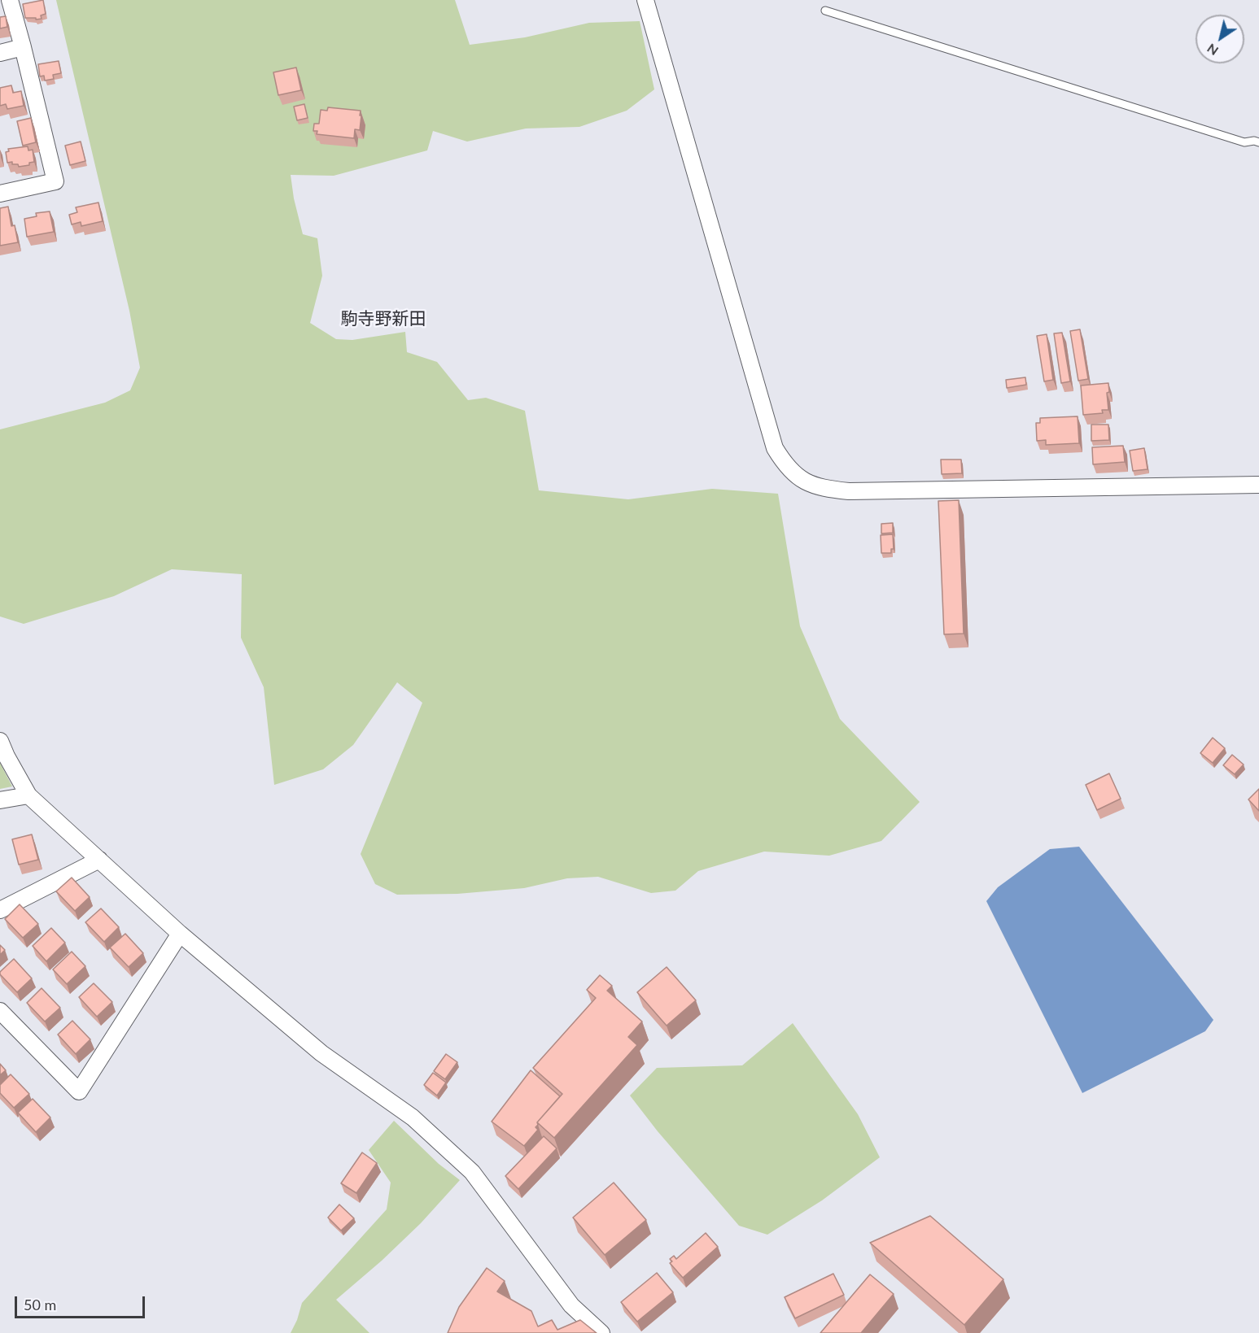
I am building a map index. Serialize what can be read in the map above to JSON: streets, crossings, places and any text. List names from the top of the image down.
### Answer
{
  "districts": ["駒寺野新田"],
  "scale_bar": "50 m",
  "north": "bottom left"
}
